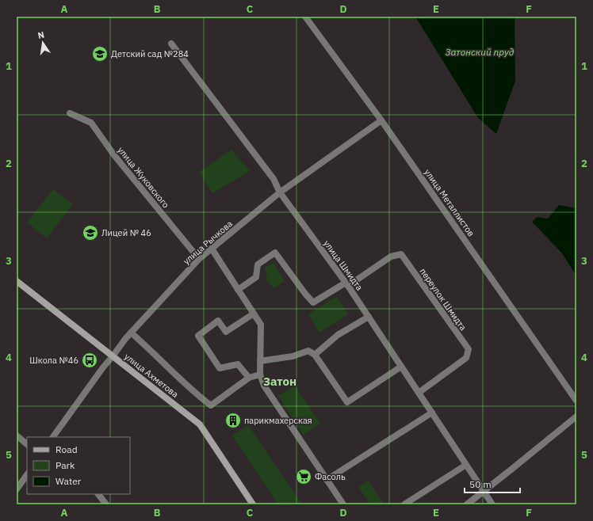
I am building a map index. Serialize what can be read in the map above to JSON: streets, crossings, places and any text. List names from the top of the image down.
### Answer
{
  "streets": {
    "main road": ["улица Ахметова"],
    "street": [
      "улица Жуковского",
      "улица Металлистов",
      "улица Рычкова",
      "улица Шмидта",
      "переулок Шмидта"
    ]
  },
  "crossings": [
    ["улица Жуковского", "улица Рычкова"],
    ["улица Металлистов", "улица Рычкова"],
    ["улица Рычкова", "улица Шмидта"],
    ["улица Рычкова", "улица Ахметова"],
    ["улица Шмидта", "переулок Шмидта"]
  ],
  "districts": ["Затон"],
  "water": ["Затонский пруд"],
  "places": {
    "school or university": ["Детский сад №284", "Лицей № 46"],
    "bus stop": ["Школа №46"],
    "building": ["парикмахерская"],
    "supermarket": ["Фасоль"]
  },
  "legend": ["Road", "Park", "Water"],
  "scale_bar": "50 m",
  "north": "top",
  "grid": {
    "columns": [
      "A",
      "B",
      "C",
      "D",
      "E",
      "F"
    ],
    "rows": [
      "1",
      "2",
      "3",
      "4",
      "5"
    ]
  }
}
